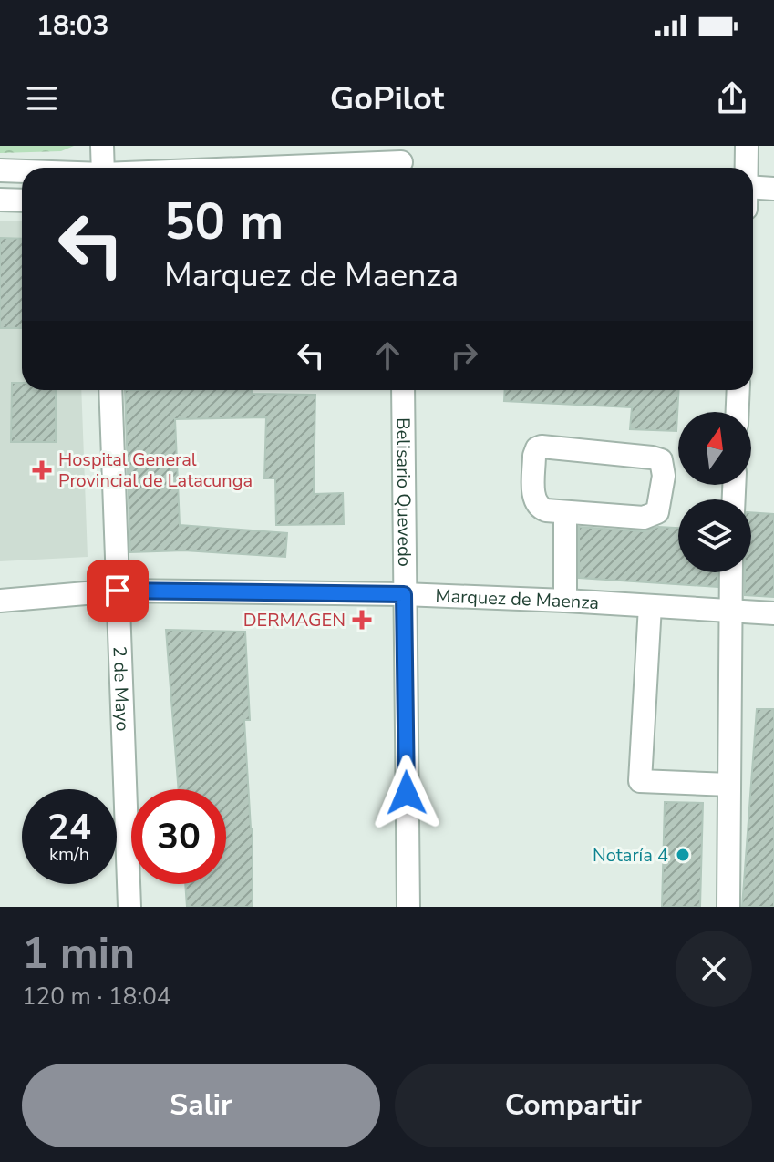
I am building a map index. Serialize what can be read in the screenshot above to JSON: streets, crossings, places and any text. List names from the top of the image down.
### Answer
{
  "streets": {
    "street": ["Belisario Quevedo", "Marquez de Maenza", "2 de Mayo"]
  },
  "crossings": [
    ["Belisario Quevedo", "Marquez de Maenza"],
    ["Marquez de Maenza", "2 de Mayo"]
  ],
  "places": {
    "health": ["Hospital General Provincial de Latacunga", "DERMAGEN"],
    "other": ["Notaría 4"]
  },
  "north": "top",
  "page": {
    "status": "18:03",
    "header": "GoPilot",
    "turn": ["50 m", "Marquez de Maenza"],
    "speed": "24 km/h",
    "limit": "30",
    "heading": ["1 min", "120 m · 18:04"],
    "buttons": ["Salir", "Compartir"]
  }
}
